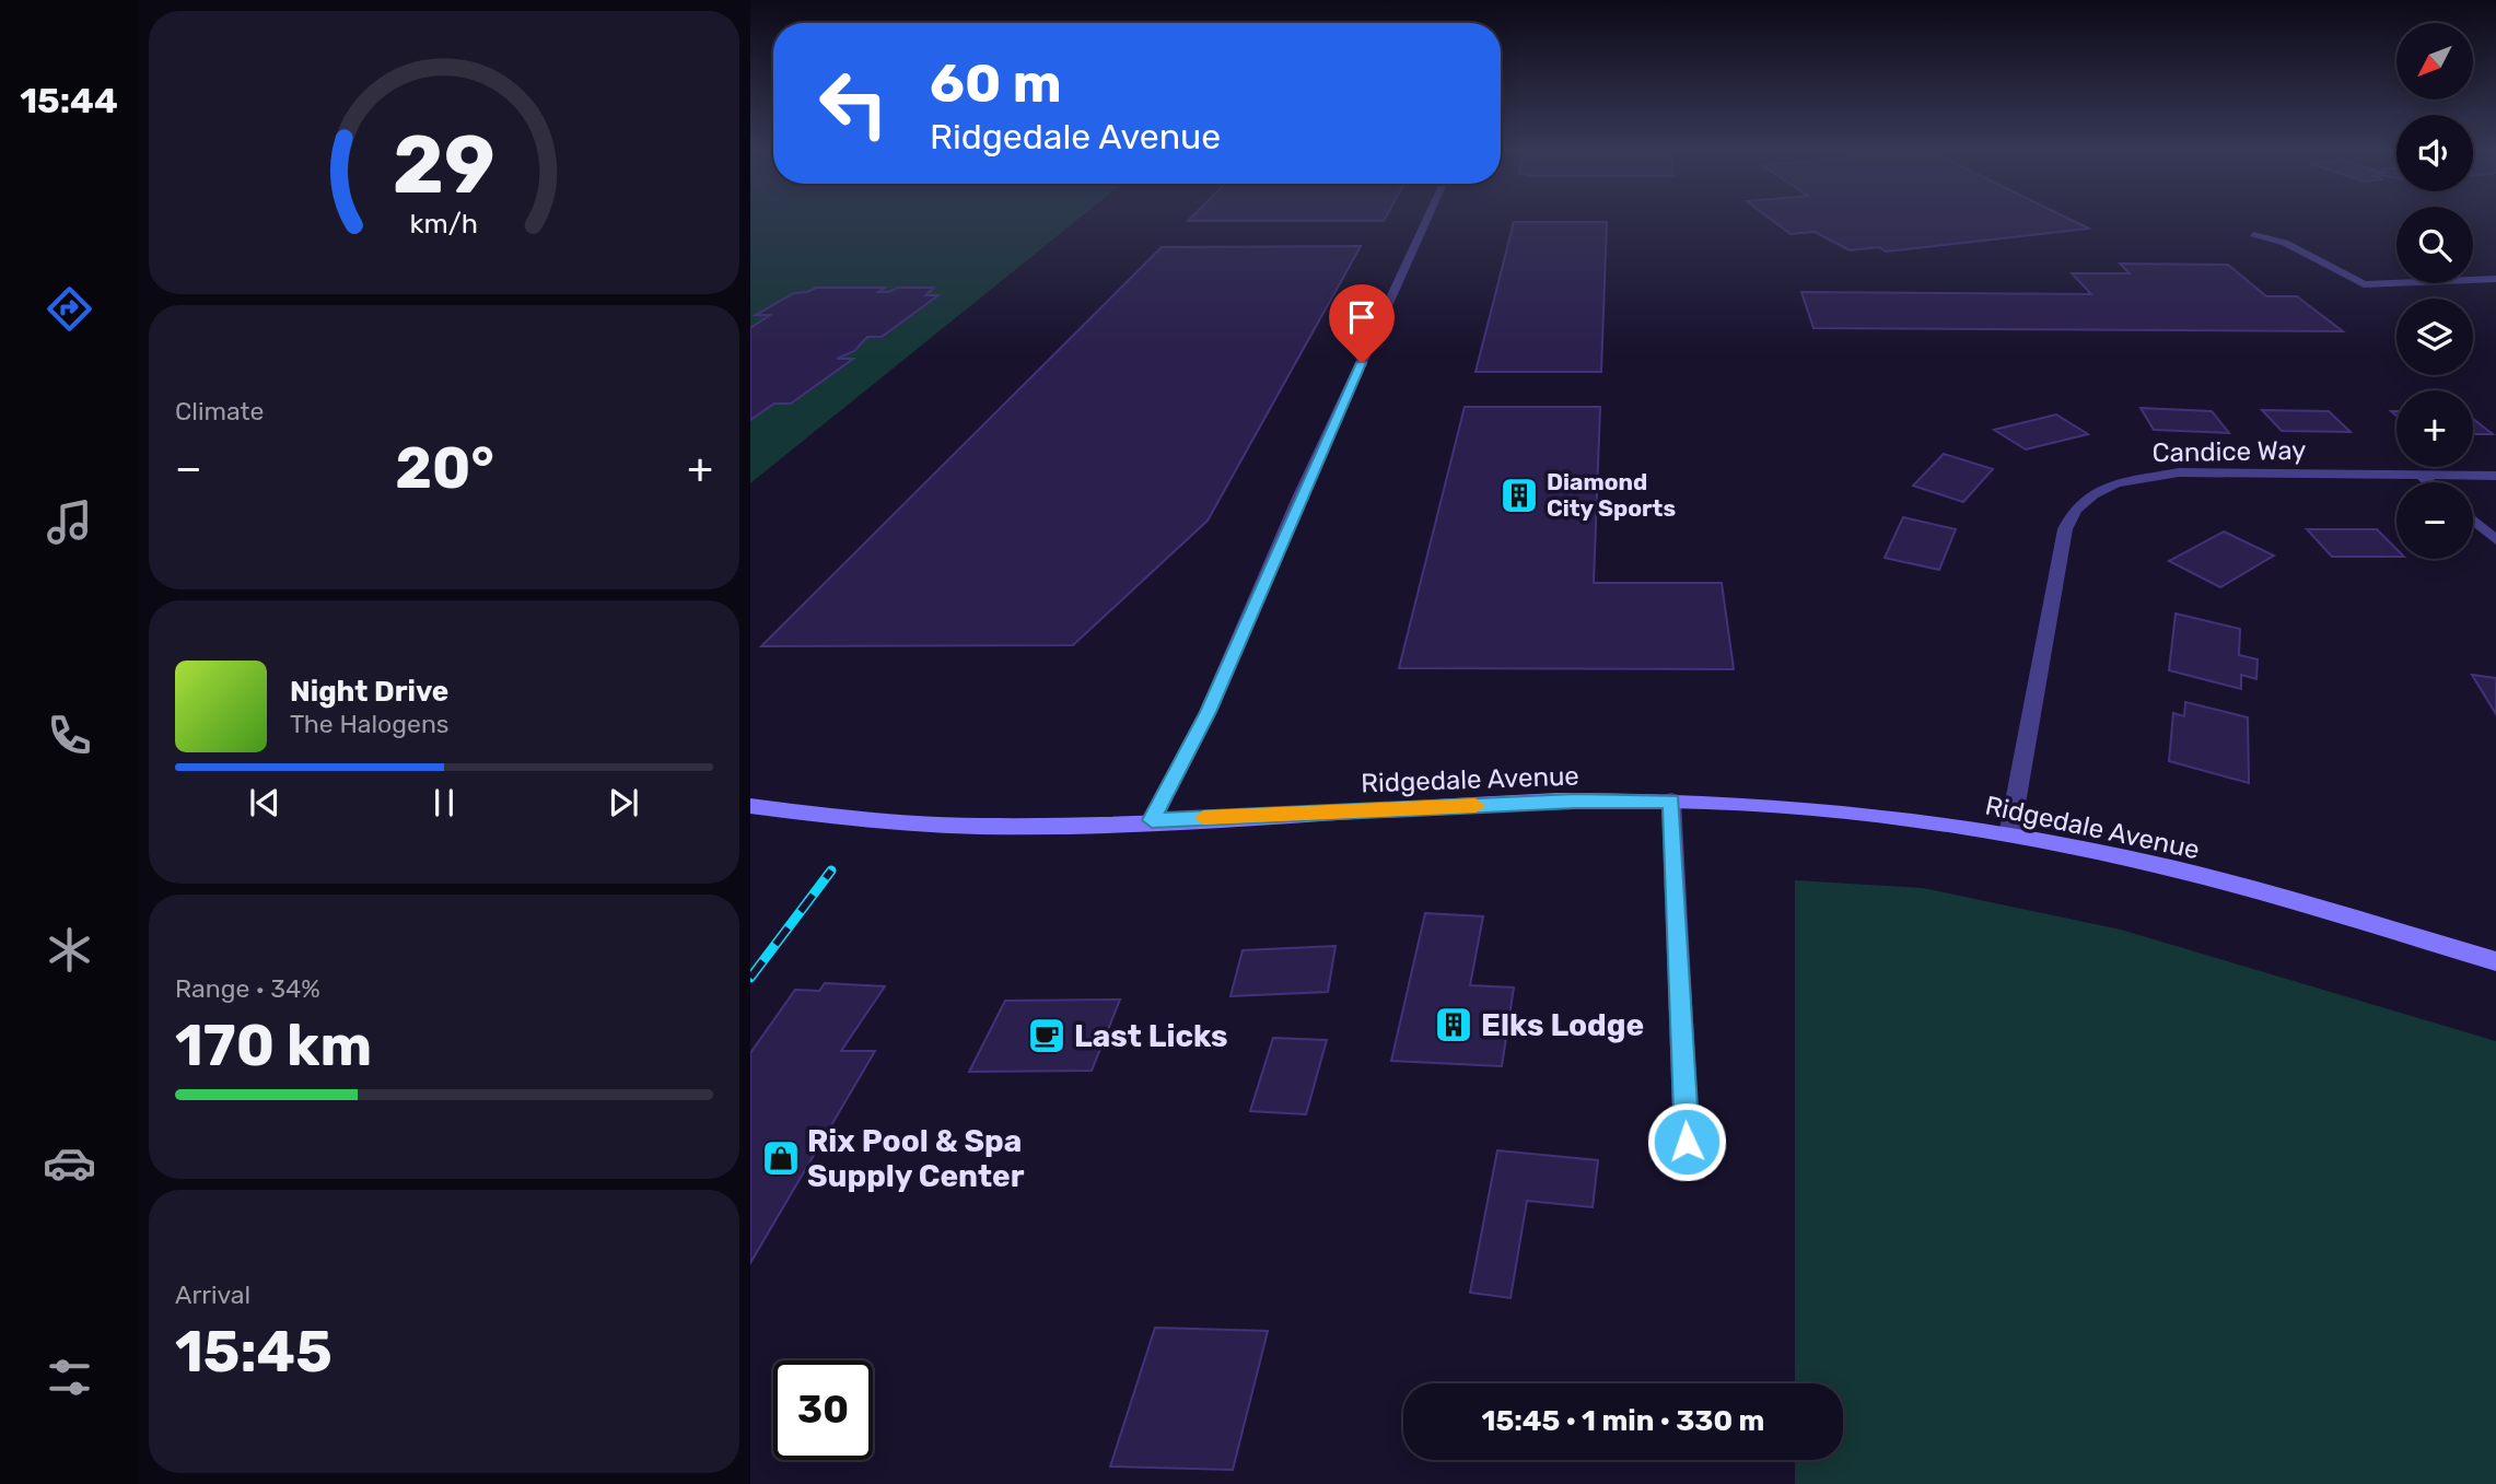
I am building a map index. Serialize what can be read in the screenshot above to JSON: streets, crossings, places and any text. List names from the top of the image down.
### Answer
{
  "streets": {
    "main road": ["Ridgedale Avenue"],
    "street": ["Candice Way"]
  },
  "crossings": [
    ["Candice Way", "Ridgedale Avenue"]
  ],
  "places": {
    "building": ["Diamond City Sports", "Elks Lodge"],
    "cafe": ["Last Licks"],
    "shop": ["Rix Pool & Spa Supply Center"]
  },
  "north": "bottom left",
  "page": {
    "tabs": "15:44",
    "map_buttons": ["+", "−"],
    "turn": ["60 m", "Ridgedale Avenue"],
    "tile": [
      "Climate",
      ["Range · 34%", "170 km"],
      ["Arrival", "15:45"]
    ],
    "heat": ["−", "20°", "+"],
    "song": ["Night Drive", "The Halogens"],
    "limit": "30",
    "trip": "15:45 · 1 min · 330 m",
    "gauge": ["29", "km/h"]
  }
}
